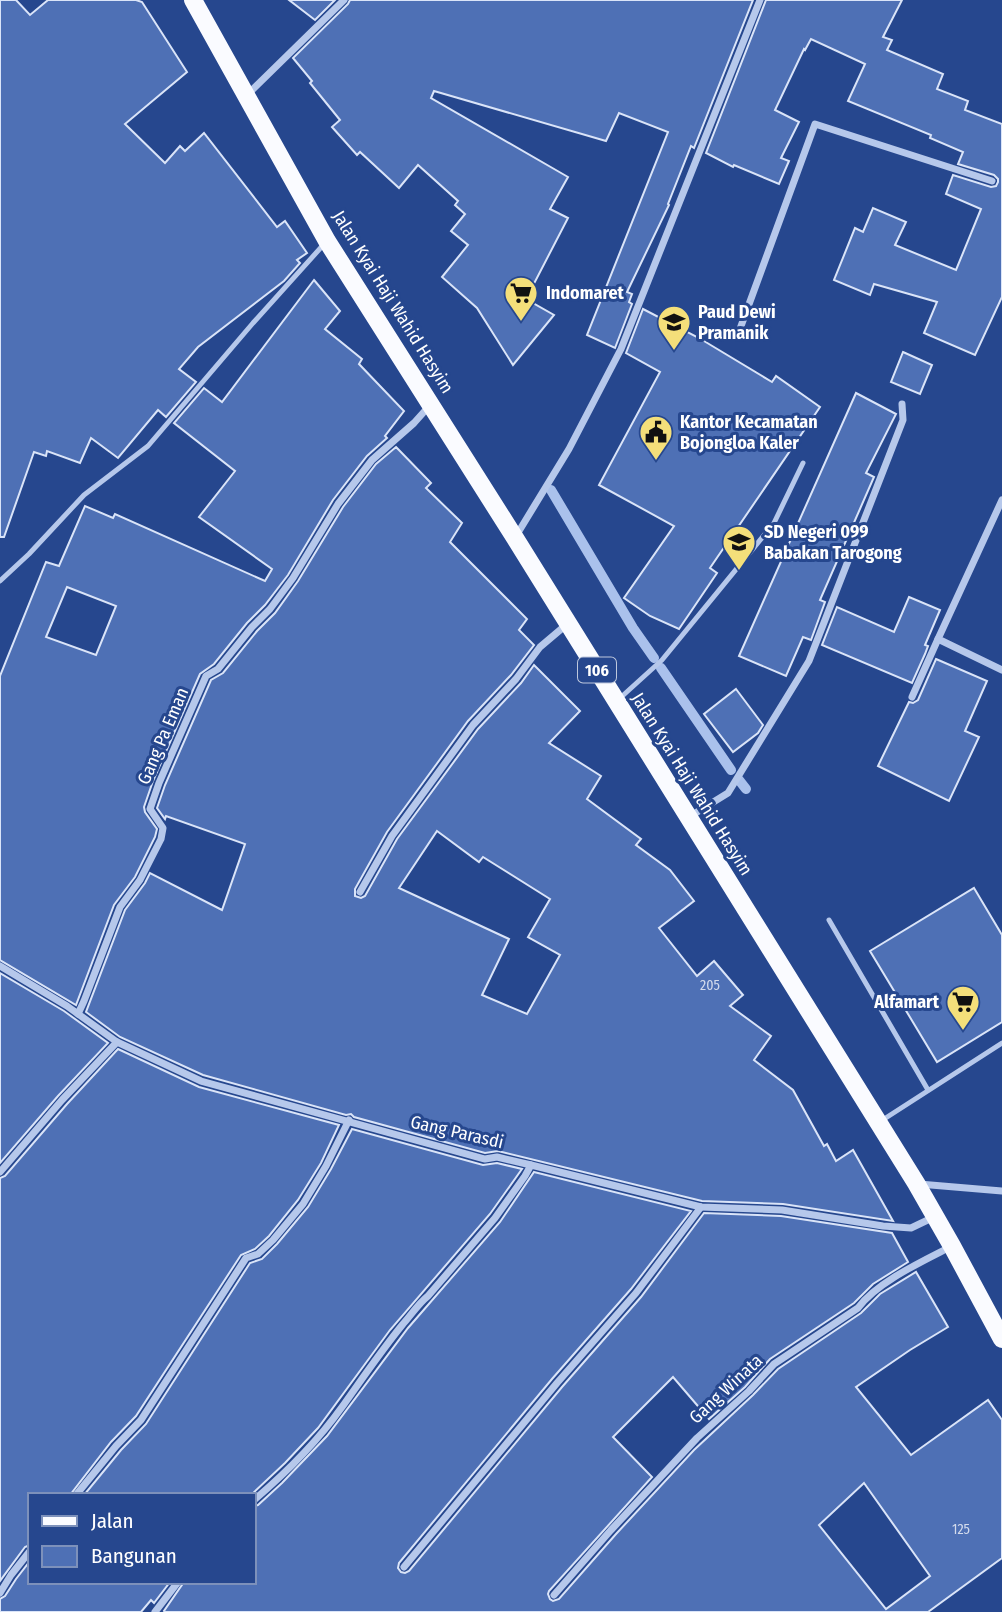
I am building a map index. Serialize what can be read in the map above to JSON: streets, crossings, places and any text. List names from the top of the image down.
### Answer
{
  "streets": {
    "main road": ["Jalan Kyai Haji Wahid Hasyim", "106"],
    "street": ["Gang Pa Eman", "Gang Parasdi", "Gang Winata"]
  },
  "crossings": [
    ["Jalan Kyai Haji Wahid Hasyim", "Gang Pa Eman"],
    ["Jalan Kyai Haji Wahid Hasyim", "Gang Parasdi"],
    ["Jalan Kyai Haji Wahid Hasyim", "Gang Winata"],
    ["Gang Pa Eman", "Gang Parasdi"]
  ],
  "places": {
    "supermarket": ["Indomaret", "Alfamart"],
    "school or university": ["Paud Dewi Pramanik", "SD Negeri 099 Babakan Tarogong"],
    "public building": ["Kantor Kecamatan Bojongloa Kaler"]
  },
  "house_numbers": ["205", "125"],
  "legend": ["Jalan", "Bangunan"]
}
